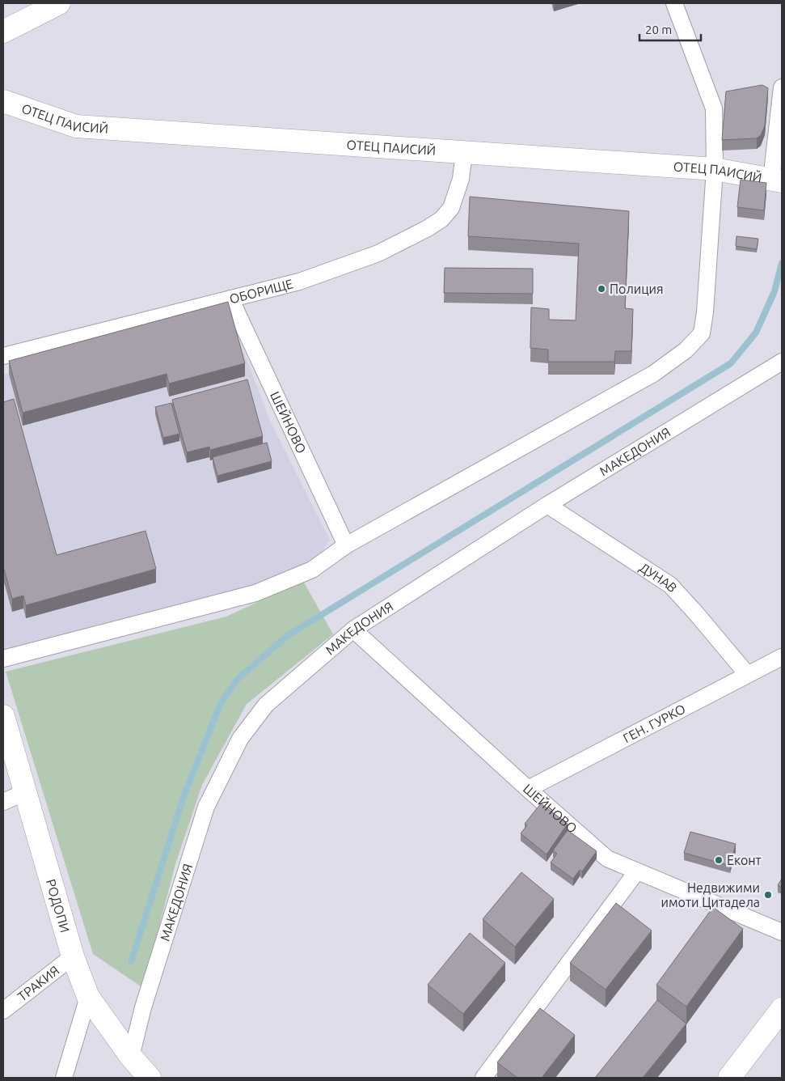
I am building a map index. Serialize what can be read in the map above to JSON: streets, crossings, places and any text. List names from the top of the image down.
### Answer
{
  "streets": {
    "main road": ["ОТЕЦ ПАИСИЙ", "РОДОПИ"],
    "street": [
      "ОБОРИЩЕ",
      "ШЕЙНОВО",
      "МАКЕДОНИЯ",
      "ДУНАВ",
      "ГЕН. ГУРКО",
      "ТРАКИЯ"
    ]
  },
  "crossings": [
    ["ОТЕЦ ПАИСИЙ", "ОБОРИЩЕ"],
    ["ОБОРИЩЕ", "ШЕЙНОВО"],
    ["ШЕЙНОВО", "МАКЕДОНИЯ"],
    ["ШЕЙНОВО", "ГЕН. ГУРКО"],
    ["МАКЕДОНИЯ", "ДУНАВ"],
    ["МАКЕДОНИЯ", "РОДОПИ"],
    ["ДУНАВ", "ГЕН. ГУРКО"],
    ["РОДОПИ", "ТРАКИЯ"]
  ],
  "places": ["Полиция", "Еконт", "Недвижими имоти Цитадела"],
  "scale_bar": "20 m"
}
